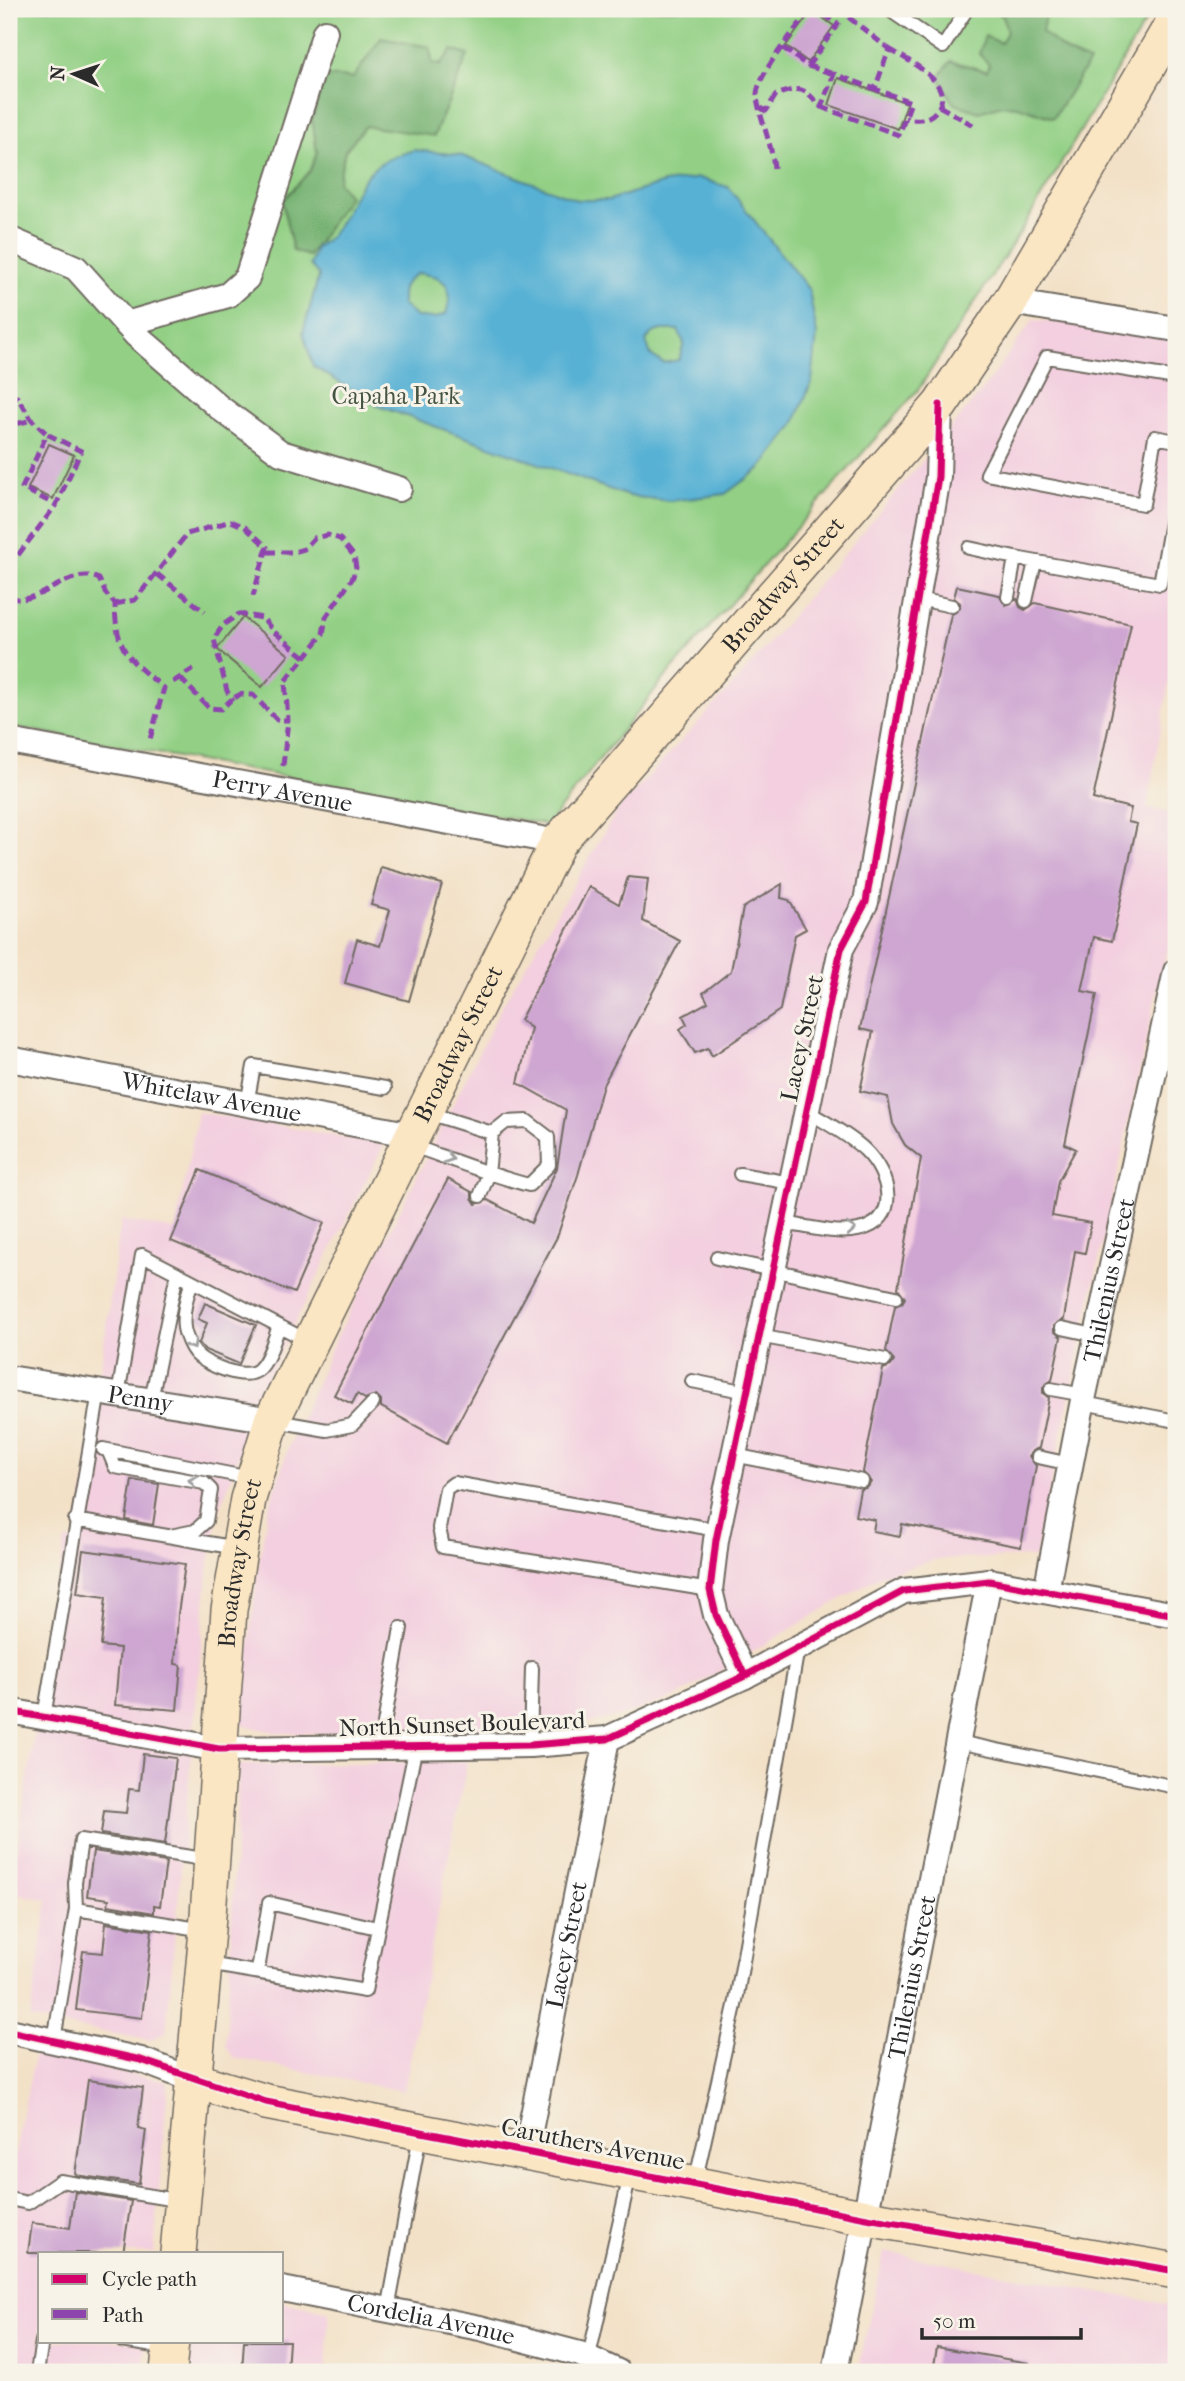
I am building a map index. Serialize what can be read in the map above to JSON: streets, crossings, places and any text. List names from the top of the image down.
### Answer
{
  "streets": {
    "main road": ["Broadway Street", "Caruthers Avenue"],
    "street": [
      "Perry Avenue",
      "Lacey Street",
      "Whitelaw Avenue",
      "Thilenius Street",
      "Penny",
      "North Sunset Boulevard",
      "Cordelia Avenue"
    ]
  },
  "crossings": [
    ["Broadway Street", "Perry Avenue"],
    ["Broadway Street", "Lacey Street"],
    ["Broadway Street", "Whitelaw Avenue"],
    ["Broadway Street", "Penny"],
    ["Broadway Street", "North Sunset Boulevard"],
    ["Broadway Street", "Caruthers Avenue"],
    ["Lacey Street", "North Sunset Boulevard"],
    ["Lacey Street", "Caruthers Avenue"],
    ["Thilenius Street", "North Sunset Boulevard"],
    ["Thilenius Street", "Caruthers Avenue"]
  ],
  "parks": ["Capaha Park"],
  "legend": ["Cycle path", "Path"],
  "scale_bar": "50 m",
  "north": "left"
}
